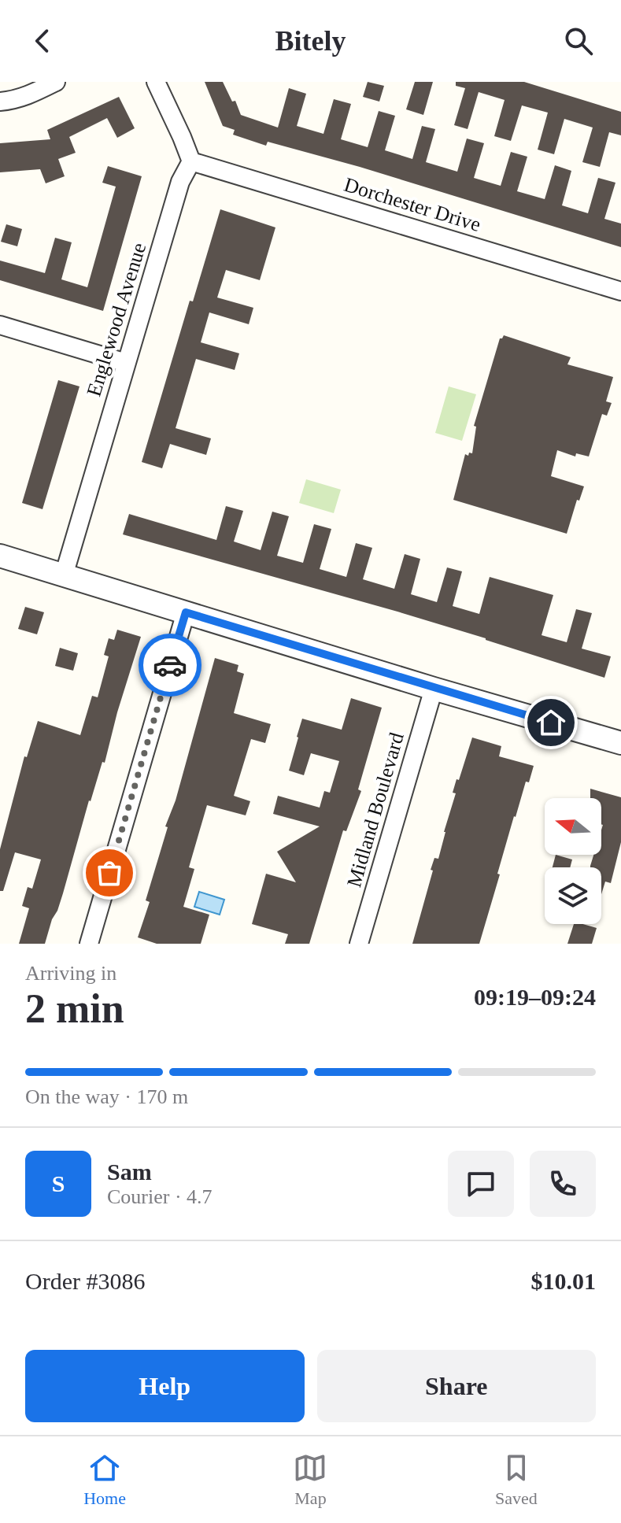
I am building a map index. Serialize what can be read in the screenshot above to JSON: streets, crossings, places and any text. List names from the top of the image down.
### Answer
{
  "streets": {
    "street": ["Dorchester Drive", "Englewood Avenue", "Midland Boulevard"]
  },
  "crossings": [
    ["Dorchester Drive", "Englewood Avenue"]
  ],
  "north": "left",
  "page": {
    "header": "Bitely",
    "heading": ["2 min", "Arriving in", "09:19–09:24"],
    "panel": [
      "Sam",
      "Courier · 4.7",
      "Order #3086",
      "$10.01"
    ],
    "bar": "On the way · 170 m",
    "round": "S",
    "buttons": ["Help", "Share"],
    "tabs": ["Home", "Map", "Saved"]
  }
}
